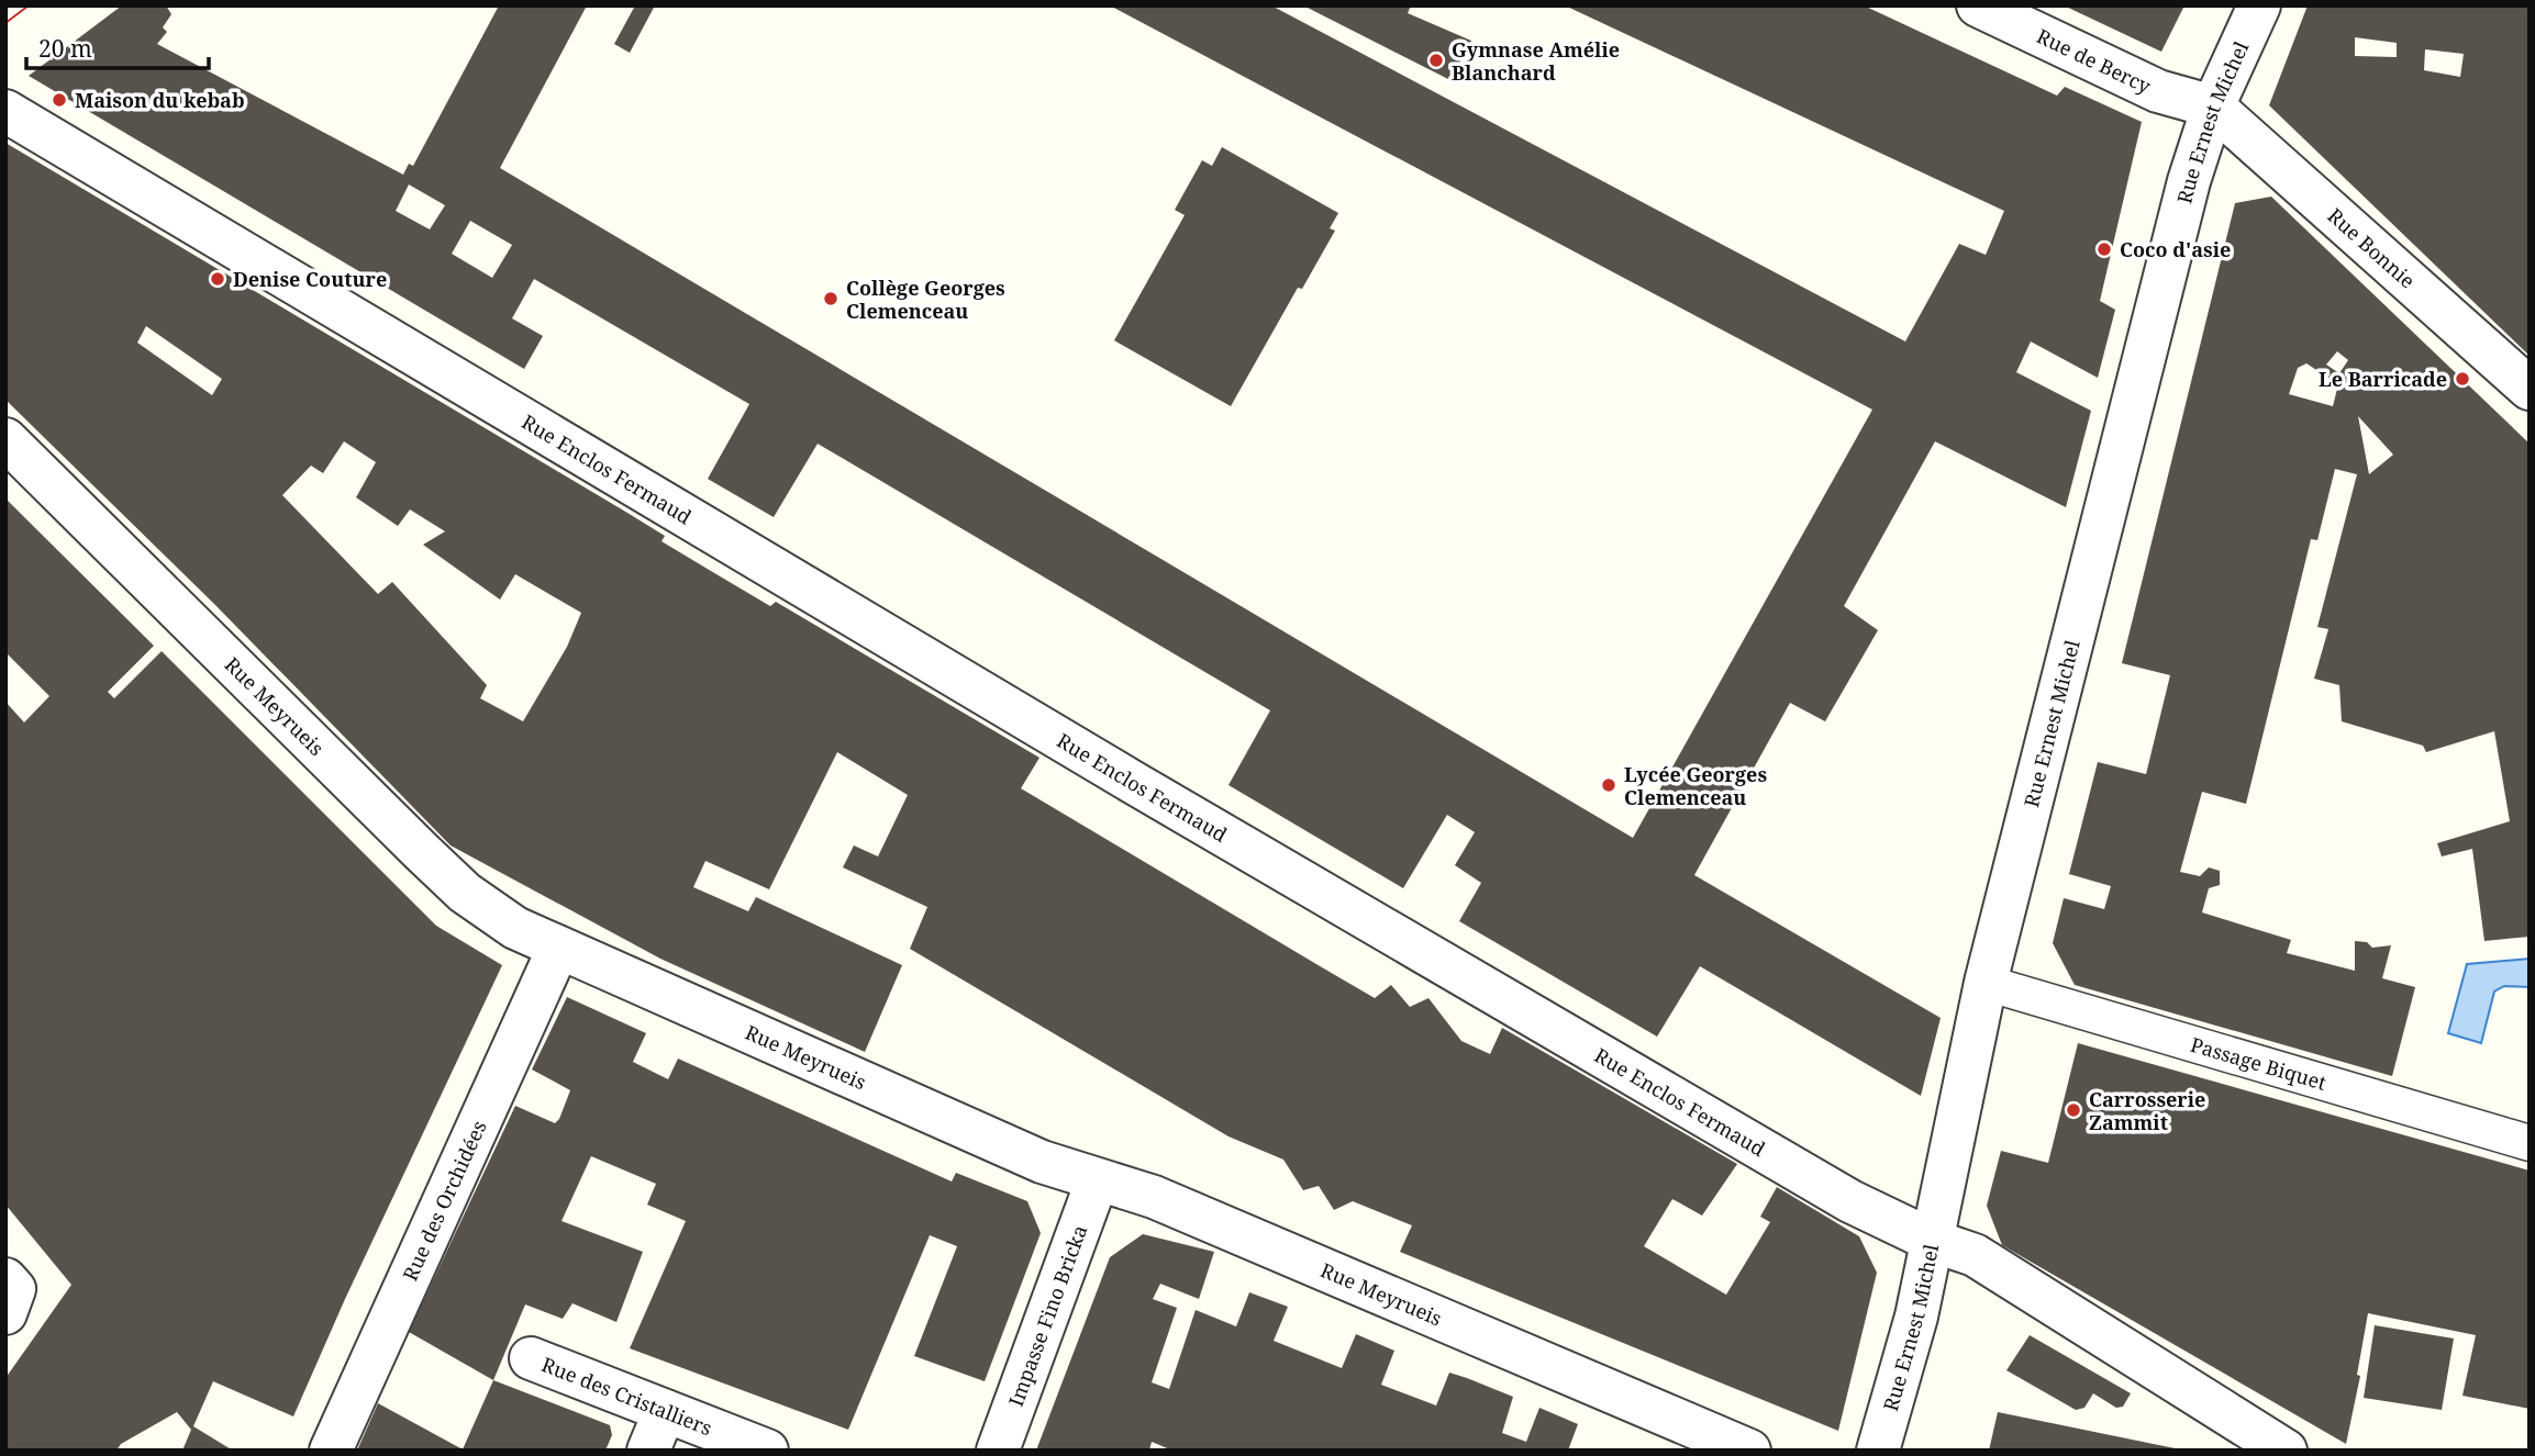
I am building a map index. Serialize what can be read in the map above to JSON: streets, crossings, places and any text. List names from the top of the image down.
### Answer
{
  "streets": {
    "street": [
      "Rue de Bercy",
      "Rue Ernest Michel",
      "Rue Bonnie",
      "Rue Enclos Fermaud",
      "Rue Meyrueis",
      "Rue des Orchidées",
      "Impasse Fino Bricka",
      "Rue des Cristalliers"
    ],
    "lane": ["Passage Biquet"]
  },
  "crossings": [
    ["Rue de Bercy", "Rue Ernest Michel"],
    ["Rue de Bercy", "Rue Bonnie"],
    ["Rue Ernest Michel", "Rue Bonnie"],
    ["Rue Ernest Michel", "Rue Enclos Fermaud"],
    ["Rue Ernest Michel", "Passage Biquet"],
    ["Rue Meyrueis", "Rue des Orchidées"],
    ["Rue Meyrueis", "Impasse Fino Bricka"]
  ],
  "places": [
    "Gymnase Amélie Blanchard",
    "Maison du kebab",
    "Coco d'asie",
    "Denise Couture",
    "Collège Georges Clemenceau",
    "Le Barricade",
    "Lycée Georges Clemenceau",
    "Carrosserie Zammit"
  ],
  "scale_bar": "20 m"
}
